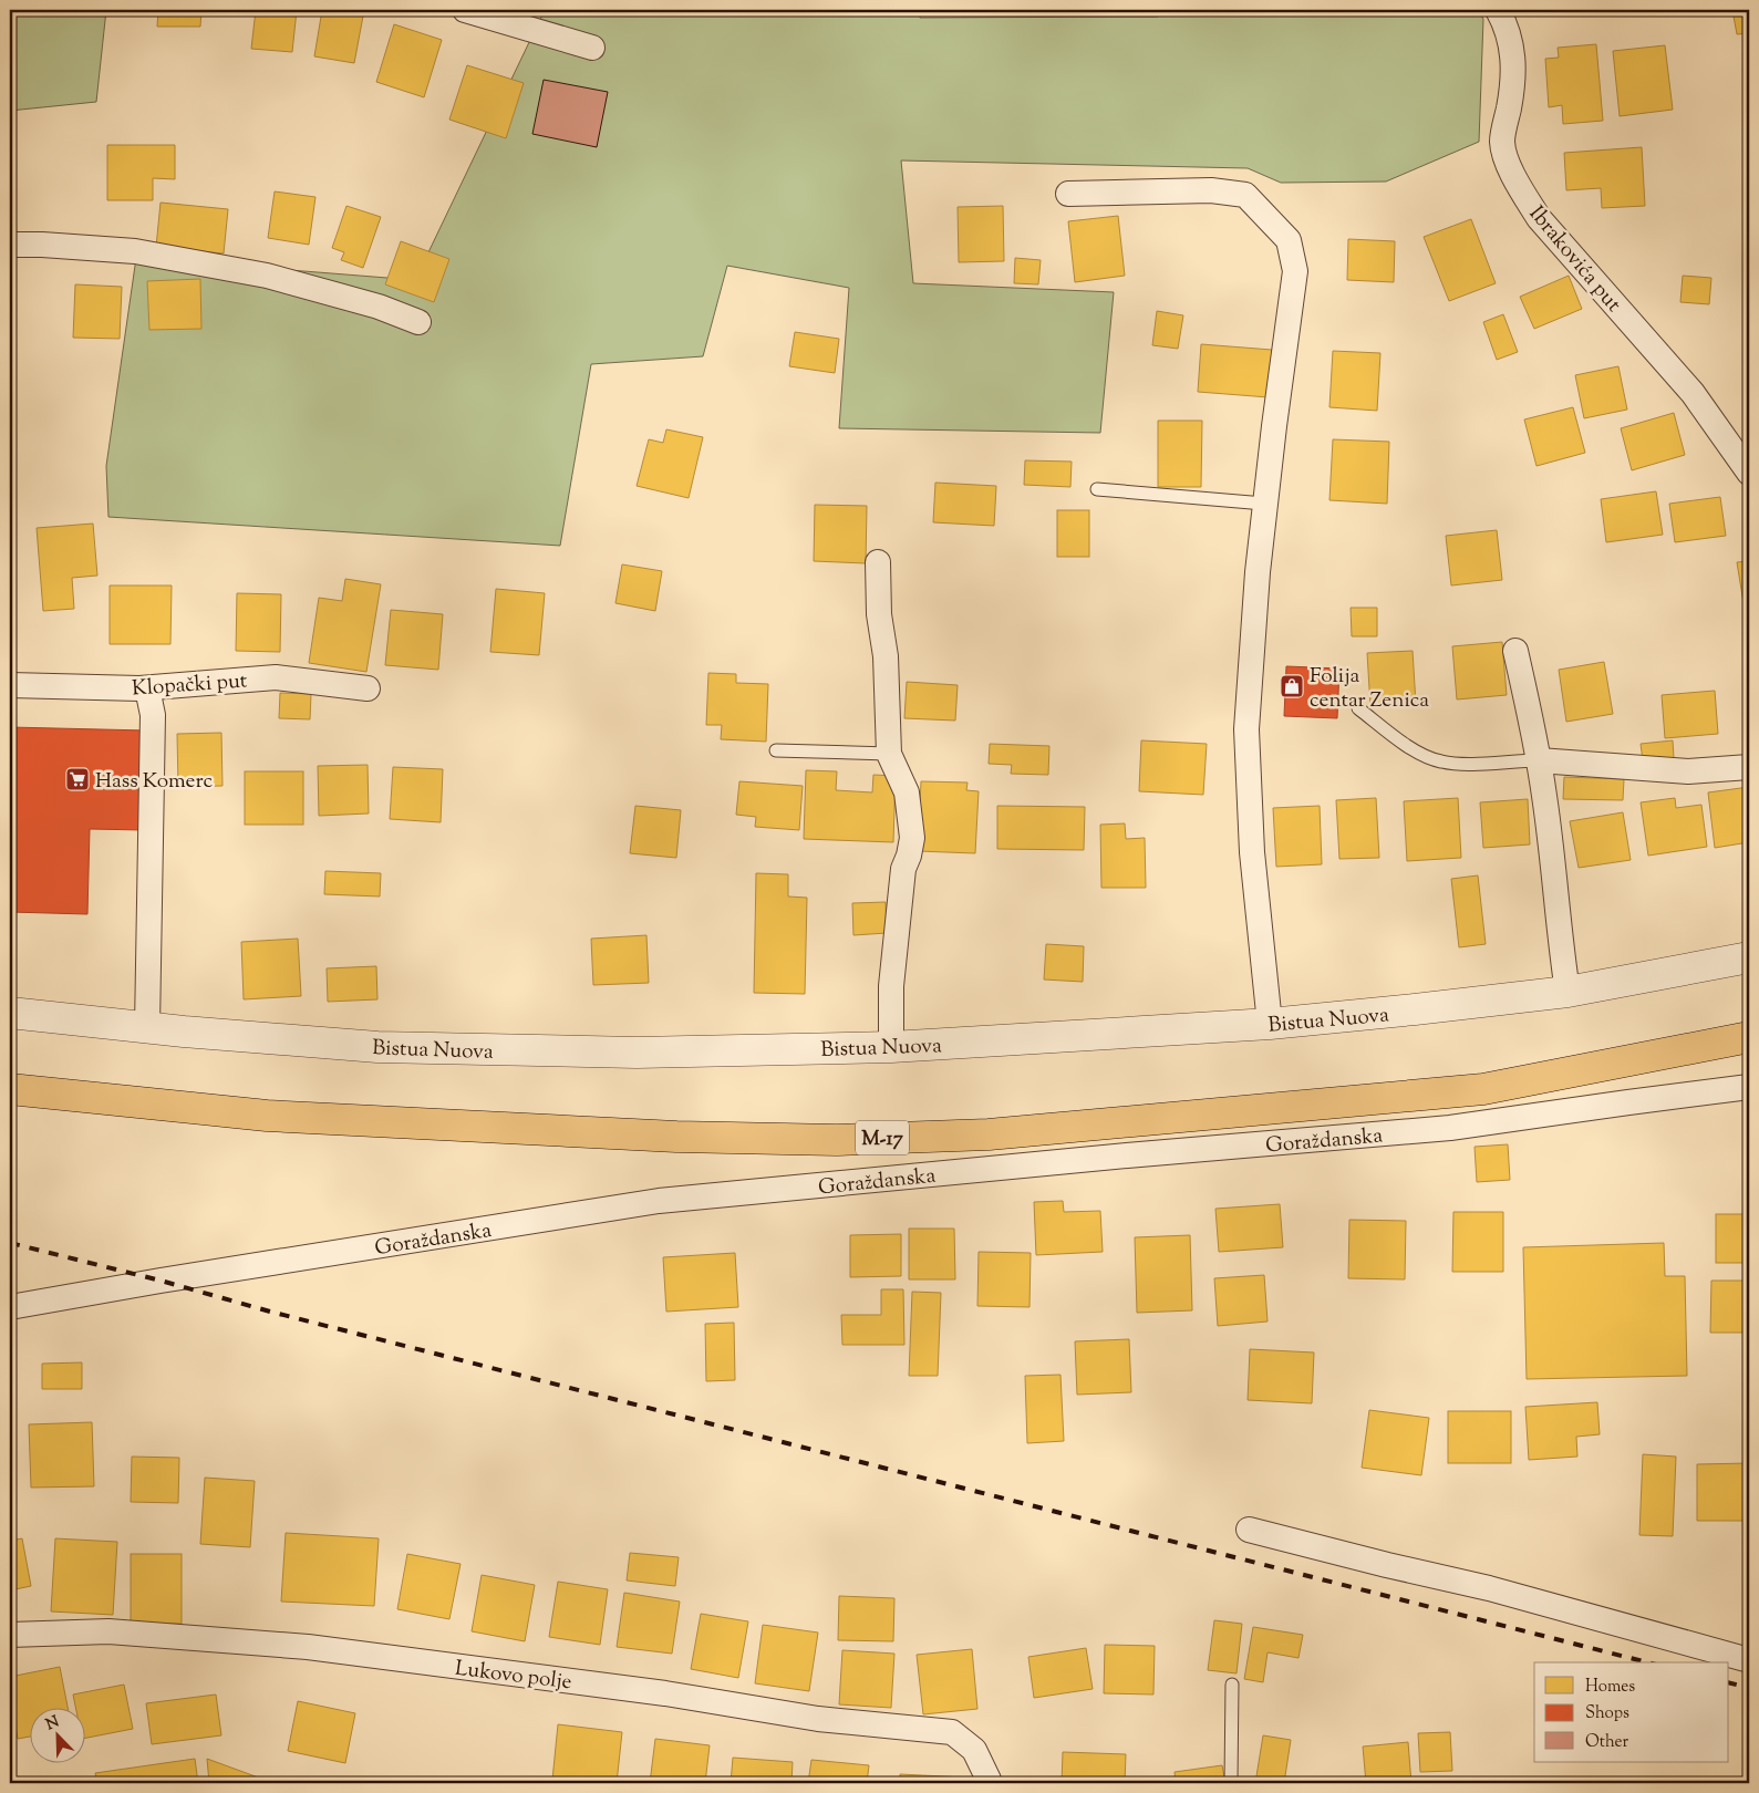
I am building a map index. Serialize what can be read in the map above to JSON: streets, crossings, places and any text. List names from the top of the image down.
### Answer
{
  "streets": {
    "highway": ["M-17"],
    "street": [
      "Ibrakovića put",
      "Klopački put",
      "Bistua Nuova",
      "Goraždanska",
      "Lukovo polje"
    ]
  },
  "places": {
    "shop": ["Folija centar Zenica"],
    "supermarket": ["Hass Komerc"]
  },
  "legend": ["Homes", "Shops", "Other"],
  "north": "top left"
}
